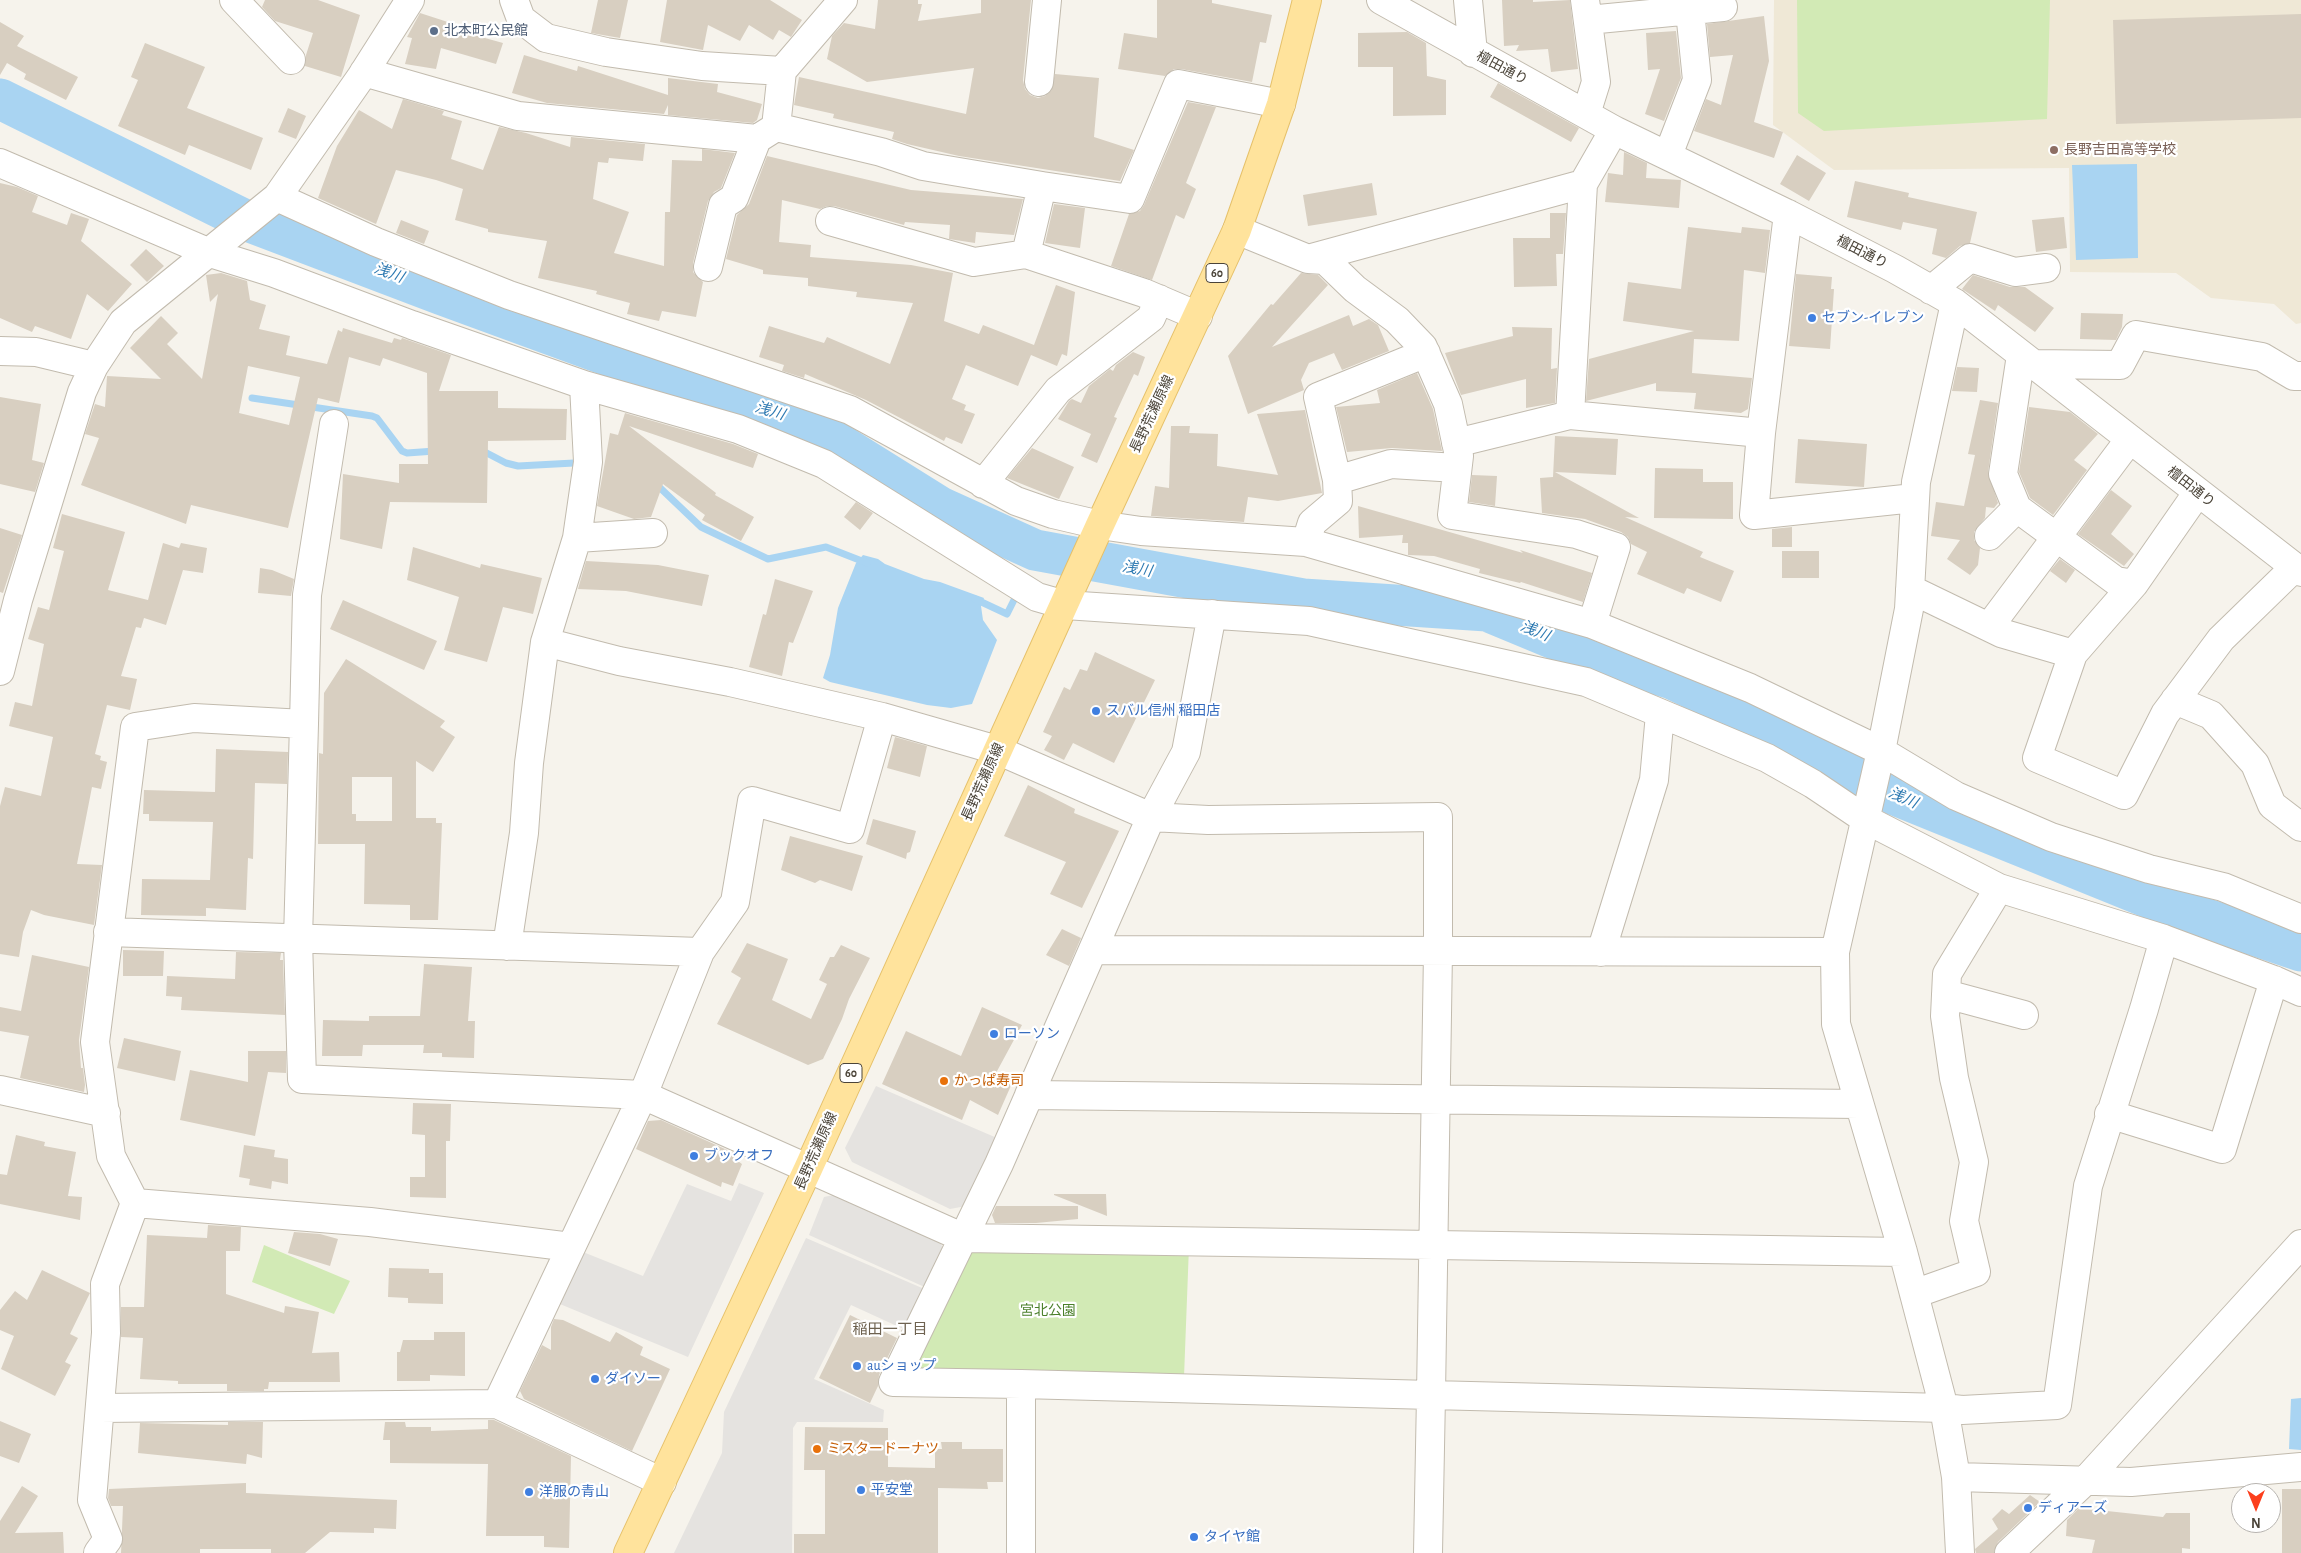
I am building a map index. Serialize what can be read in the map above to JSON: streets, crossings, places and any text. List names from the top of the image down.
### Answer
{
  "streets": {
    "main road": ["60", "長野荒瀬原線"],
    "street": ["檀田通り"]
  },
  "districts": ["稲田一丁目"],
  "water": ["浅川"],
  "parks": ["宮北公園"],
  "places": [
    "北本町公民館",
    "長野吉田高等学校",
    "セブン-イレブン",
    "スバル信州 稲田店",
    "ローソン",
    "かっぱ寿司",
    "ブックオフ",
    "auショップ",
    "ダイソー",
    "ミスタードーナツ",
    "平安堂",
    "洋服の青山",
    "ディアーズ",
    "タイヤ館"
  ],
  "north": "bottom"
}
